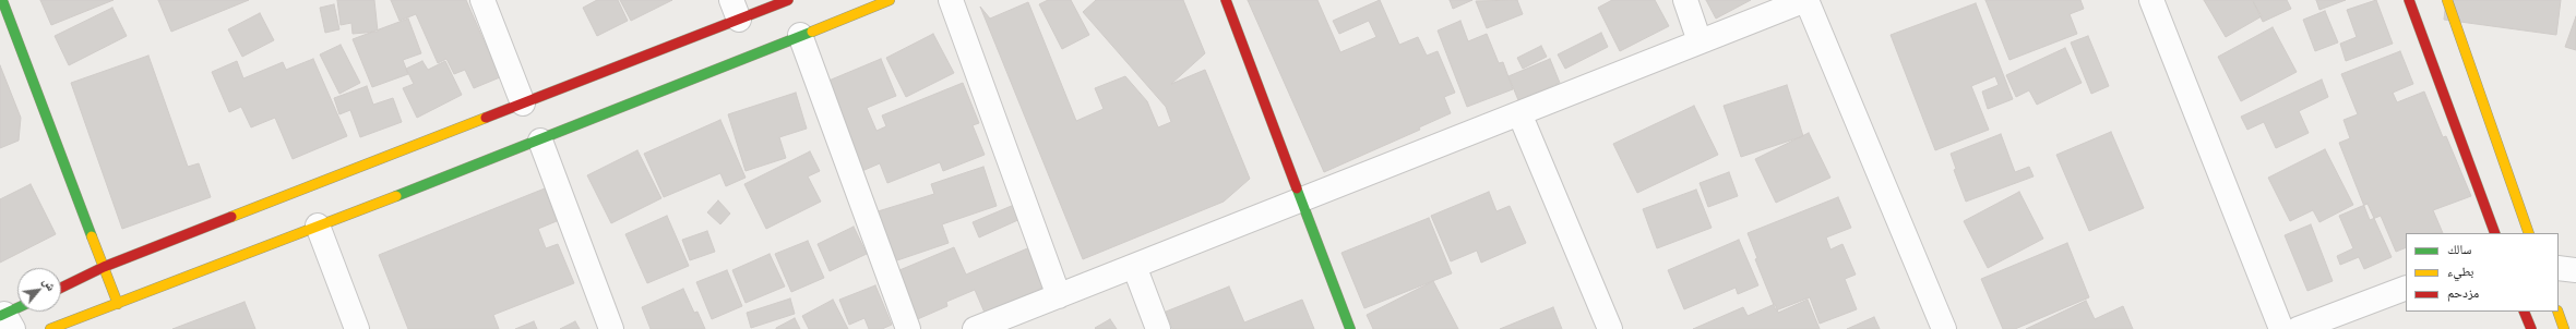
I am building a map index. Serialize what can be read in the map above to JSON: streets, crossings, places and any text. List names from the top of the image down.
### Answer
{
  "legend": ["سالك", "بطيء", "مزدحم"],
  "north": "top right"
}
